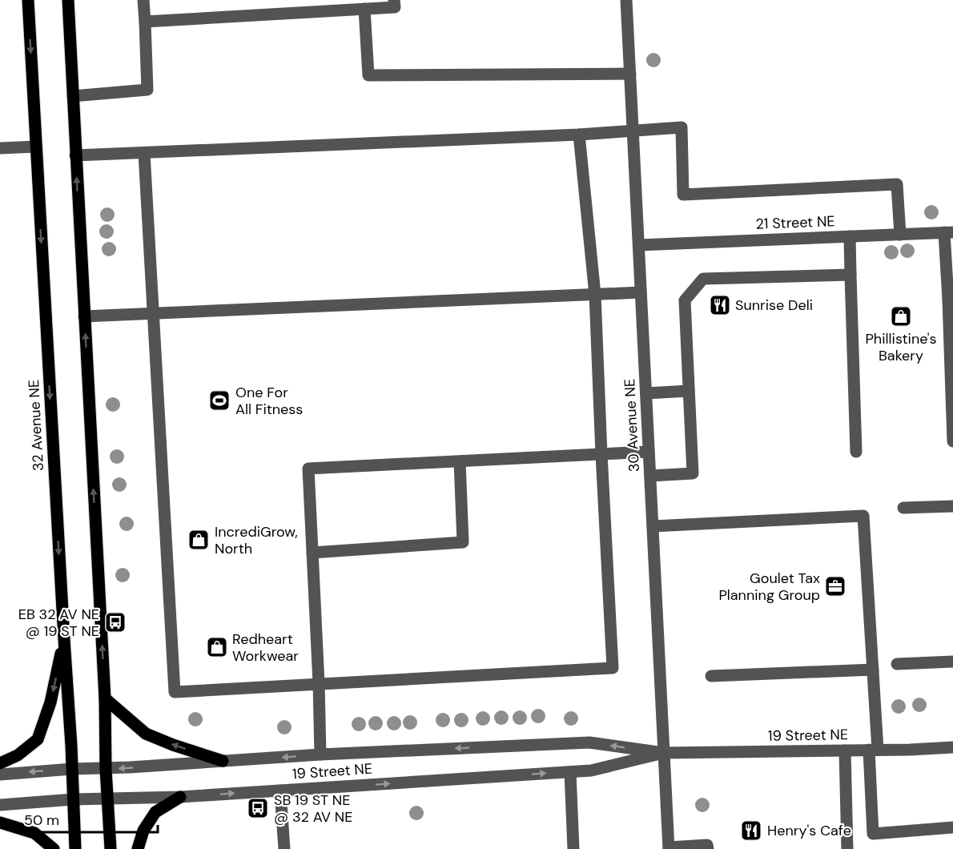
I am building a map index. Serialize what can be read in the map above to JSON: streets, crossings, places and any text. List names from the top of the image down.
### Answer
{
  "streets": {
    "main road": ["32 Avenue NE"],
    "street": ["21 Street NE", "30 Avenue NE", "19 Street NE"]
  },
  "crossings": [
    ["21 Street NE", "30 Avenue NE"],
    ["32 Avenue NE", "19 Street NE"],
    ["30 Avenue NE", "19 Street NE"]
  ],
  "places": {
    "restaurant": ["Sunrise Deli", "Henry's Cafe"],
    "shop": ["Phillistine's Bakery", "IncrediGrow, North", "Redheart Workwear"],
    "sports": ["One For All Fitness"],
    "office": ["Goulet Tax Planning Group"],
    "bus stop": ["EB 32 AV NE @ 19 ST NE", "SB 19 ST NE @ 32 AV NE"]
  },
  "scale_bar": "50 m"
}
